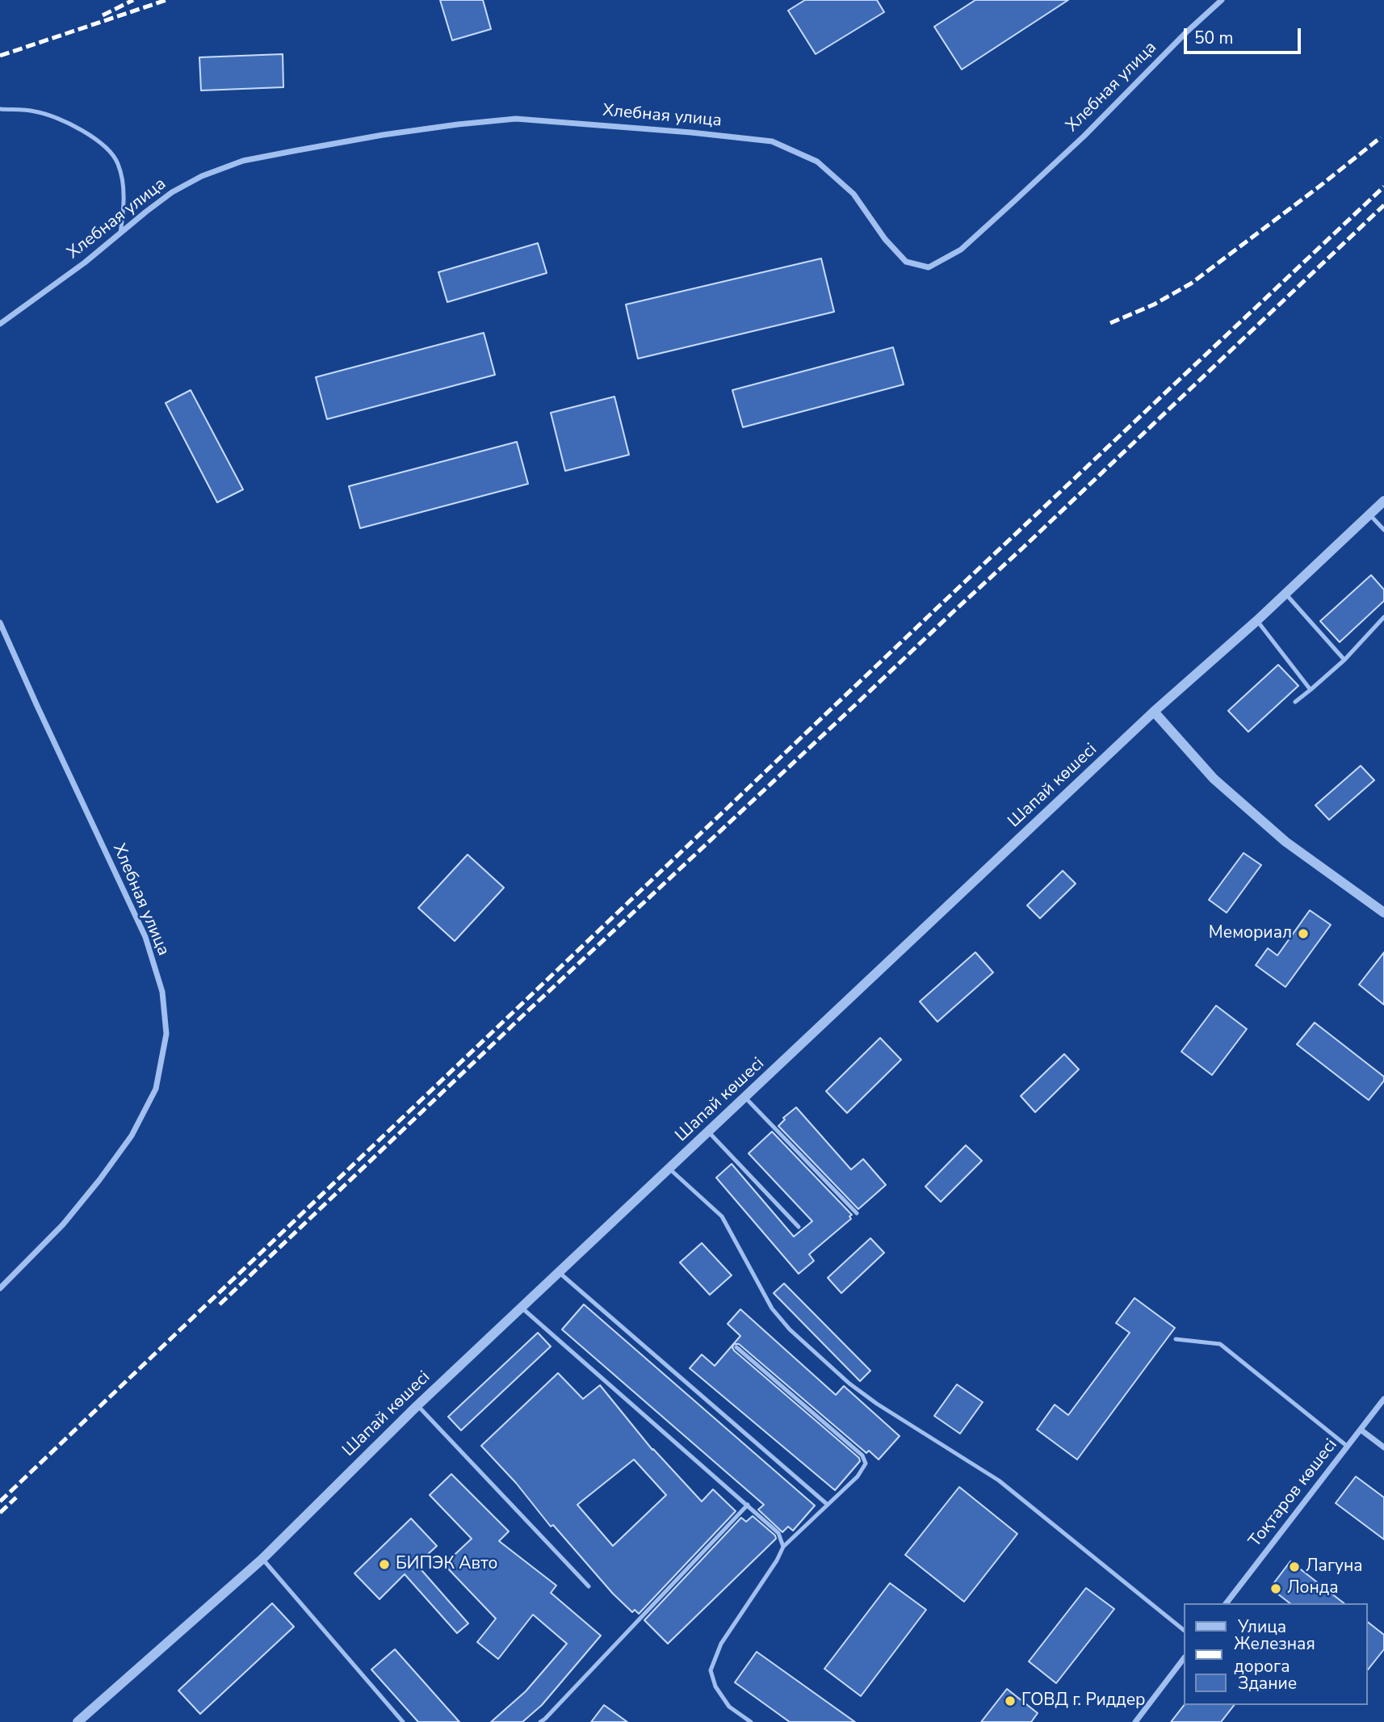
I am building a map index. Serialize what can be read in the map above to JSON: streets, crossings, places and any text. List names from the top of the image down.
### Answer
{
  "streets": {
    "street": ["Хлебная улица", "Шапай көшесі", "Тоқтаров көшесі"]
  },
  "places": [
    "Мемориал",
    "БИПЭК Авто",
    "Лагуна",
    "Лонда",
    "ГОВД г. Риддер"
  ],
  "legend": ["Улица", "Железная дорога", "Здание"],
  "scale_bar": "50 m"
}
